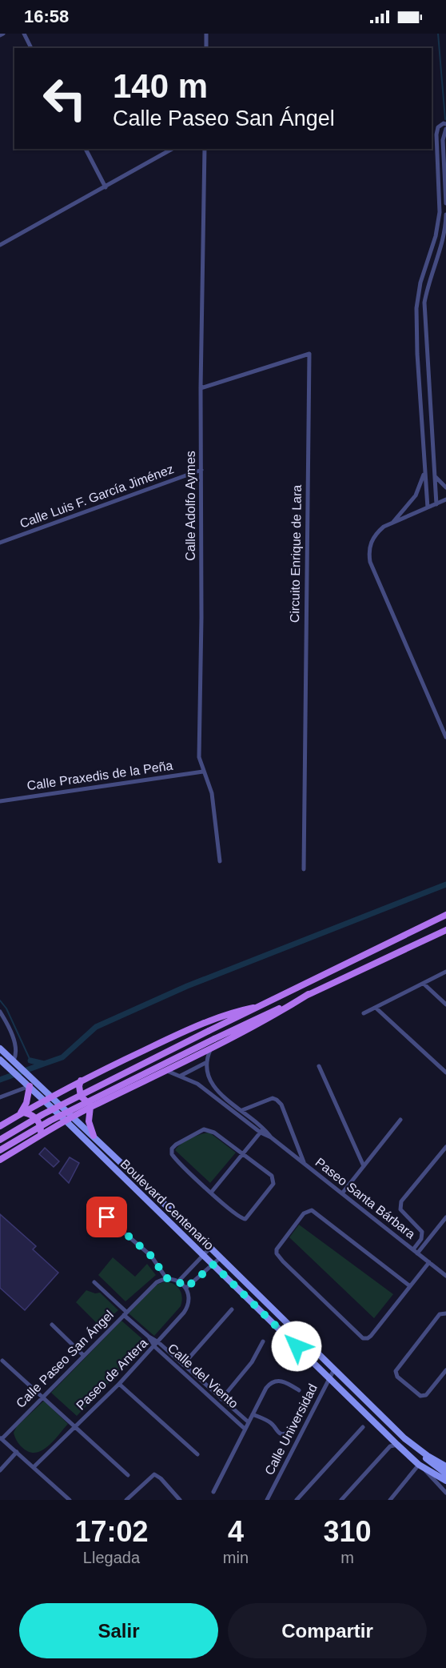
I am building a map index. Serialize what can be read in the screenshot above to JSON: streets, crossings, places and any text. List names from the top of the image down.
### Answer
{
  "streets": {
    "main road": ["Boulevard Centenario"],
    "street": [
      "Calle Luis F. García Jiménez",
      "Calle Adolfo Aymes",
      "Circuito Enrique de Lara",
      "Calle Praxedis de la Peña",
      "Paseo Santa Bárbara",
      "Calle Paseo San Ángel",
      "Paseo de Antera",
      "Calle del Viento",
      "Calle Universidad"
    ]
  },
  "crossings": [
    ["Calle Luis F. García Jiménez", "Calle Adolfo Aymes"],
    ["Calle Adolfo Aymes", "Circuito Enrique de Lara"],
    ["Calle Adolfo Aymes", "Calle Praxedis de la Peña"],
    ["Boulevard Centenario", "Calle Universidad"],
    ["Calle Paseo San Ángel", "Paseo de Antera"],
    ["Calle Paseo San Ángel", "Calle del Viento"],
    ["Paseo de Antera", "Calle del Viento"]
  ],
  "page": {
    "status": "16:58",
    "turn": ["140 m", "Calle Paseo San Ángel"],
    "eta": [
      "17:02",
      "Llegada",
      "4",
      "min",
      "310",
      "m"
    ],
    "buttons": ["Salir", "Compartir"]
  }
}
